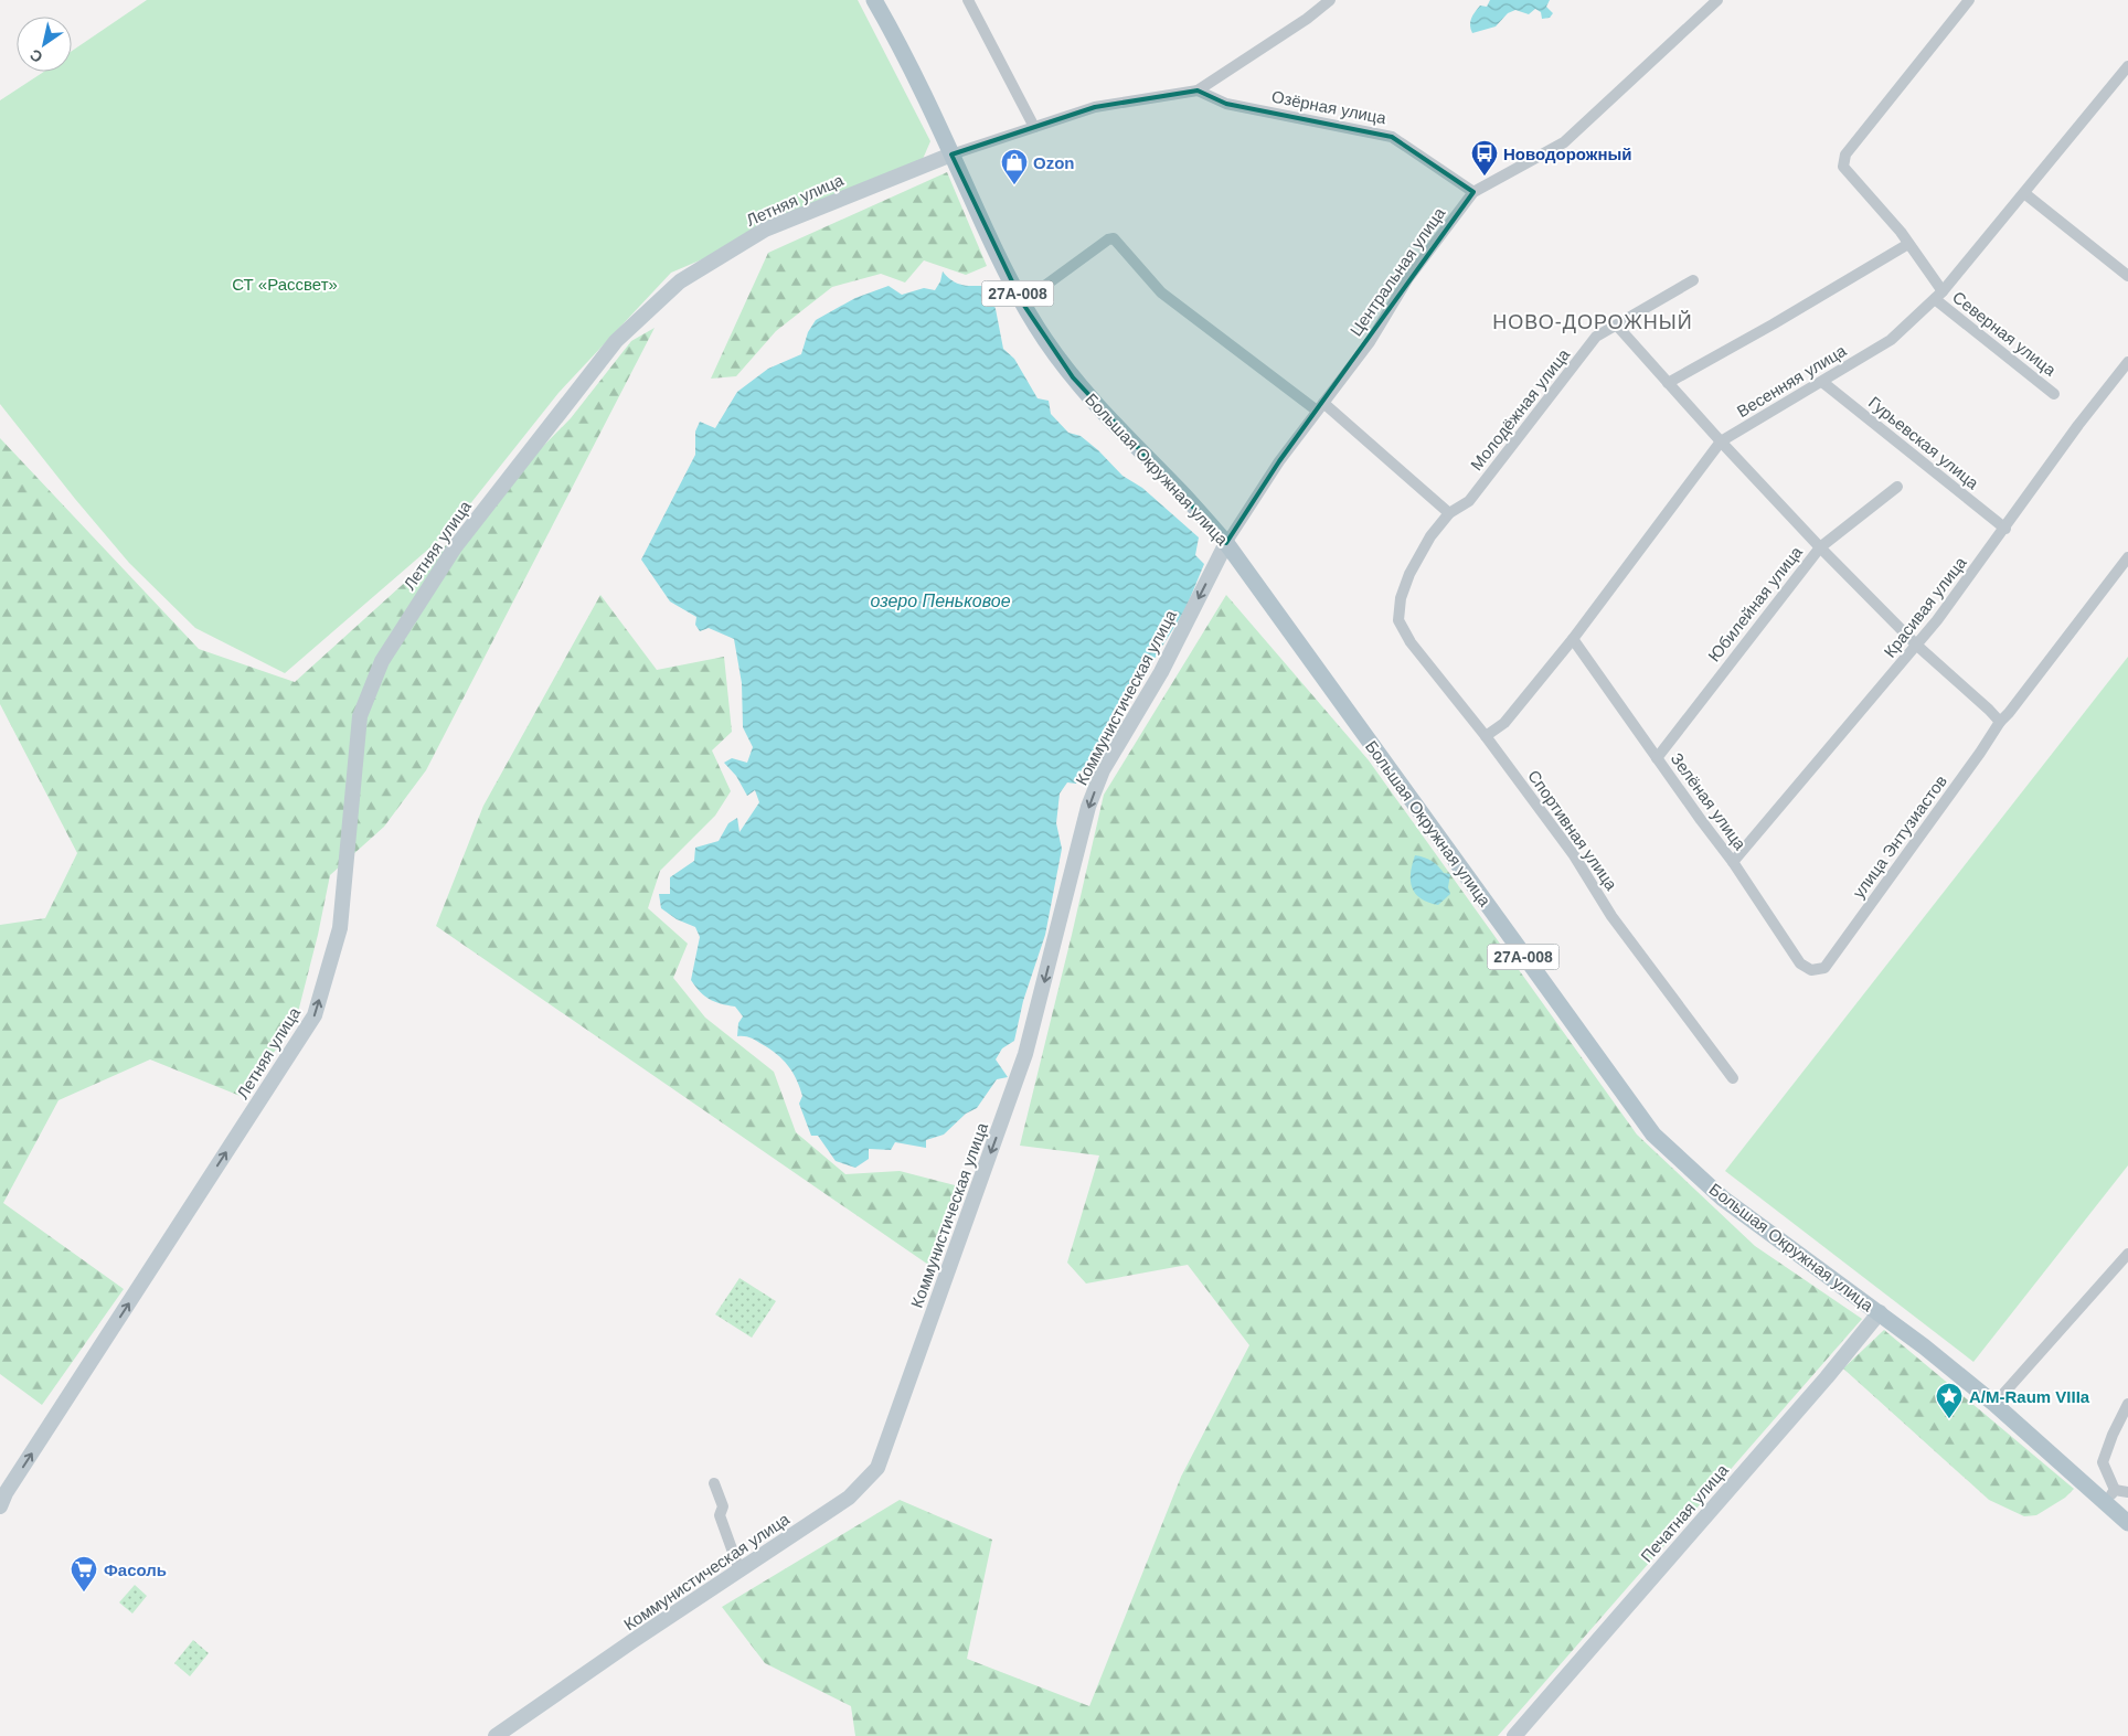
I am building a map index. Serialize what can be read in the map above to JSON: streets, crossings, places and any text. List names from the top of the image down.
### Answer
{
  "streets": {
    "main road": ["27А-008", "Большая Окружная улица"],
    "street": [
      "Озёрная улица",
      "Летняя улица",
      "Центральная улица",
      "Северная улица",
      "Весенняя улица",
      "Молодёжная улица",
      "Гурьевская улица",
      "Юбилейная улица",
      "Красивая улица",
      "Коммунистическая улица",
      "Зелёная улица",
      "Спортивная улица",
      "улица Энтузиастов",
      "Печатная улица"
    ]
  },
  "crossings": [
    ["Озёрная улица", "Летняя улица"],
    ["Озёрная улица", "Центральная улица"],
    ["Летняя улица", "Большая Окружная улица"],
    ["Центральная улица", "Большая Окружная улица"],
    ["Центральная улица", "Коммунистическая улица"],
    ["Северная улица", "Весенняя улица"],
    ["Весенняя улица", "Гурьевская улица"],
    ["Весенняя улица", "Зелёная улица"],
    ["Весенняя улица", "Спортивная улица"],
    ["Молодёжная улица", "Спортивная улица"],
    ["Гурьевская улица", "Красивая улица"],
    ["Большая Окружная улица", "Коммунистическая улица"],
    ["Большая Окружная улица", "Печатная улица"],
    ["Юбилейная улица", "Зелёная улица"],
    ["Красивая улица", "Зелёная улица"],
    ["Зелёная улица", "улица Энтузиастов"]
  ],
  "one_way": ["Летняя улица", "Коммунистическая улица"],
  "districts": ["НОВО-ДОРОЖНЫЙ"],
  "water": ["озеро Пеньковое"],
  "parks": ["СТ «Рассвет»"],
  "places": {
    "bus stop": ["Новодорожный"],
    "shop": ["Ozon"],
    "place": ["A/M-Raum VIIIa"],
    "supermarket": ["Фасоль"]
  },
  "north": "bottom left"
}
